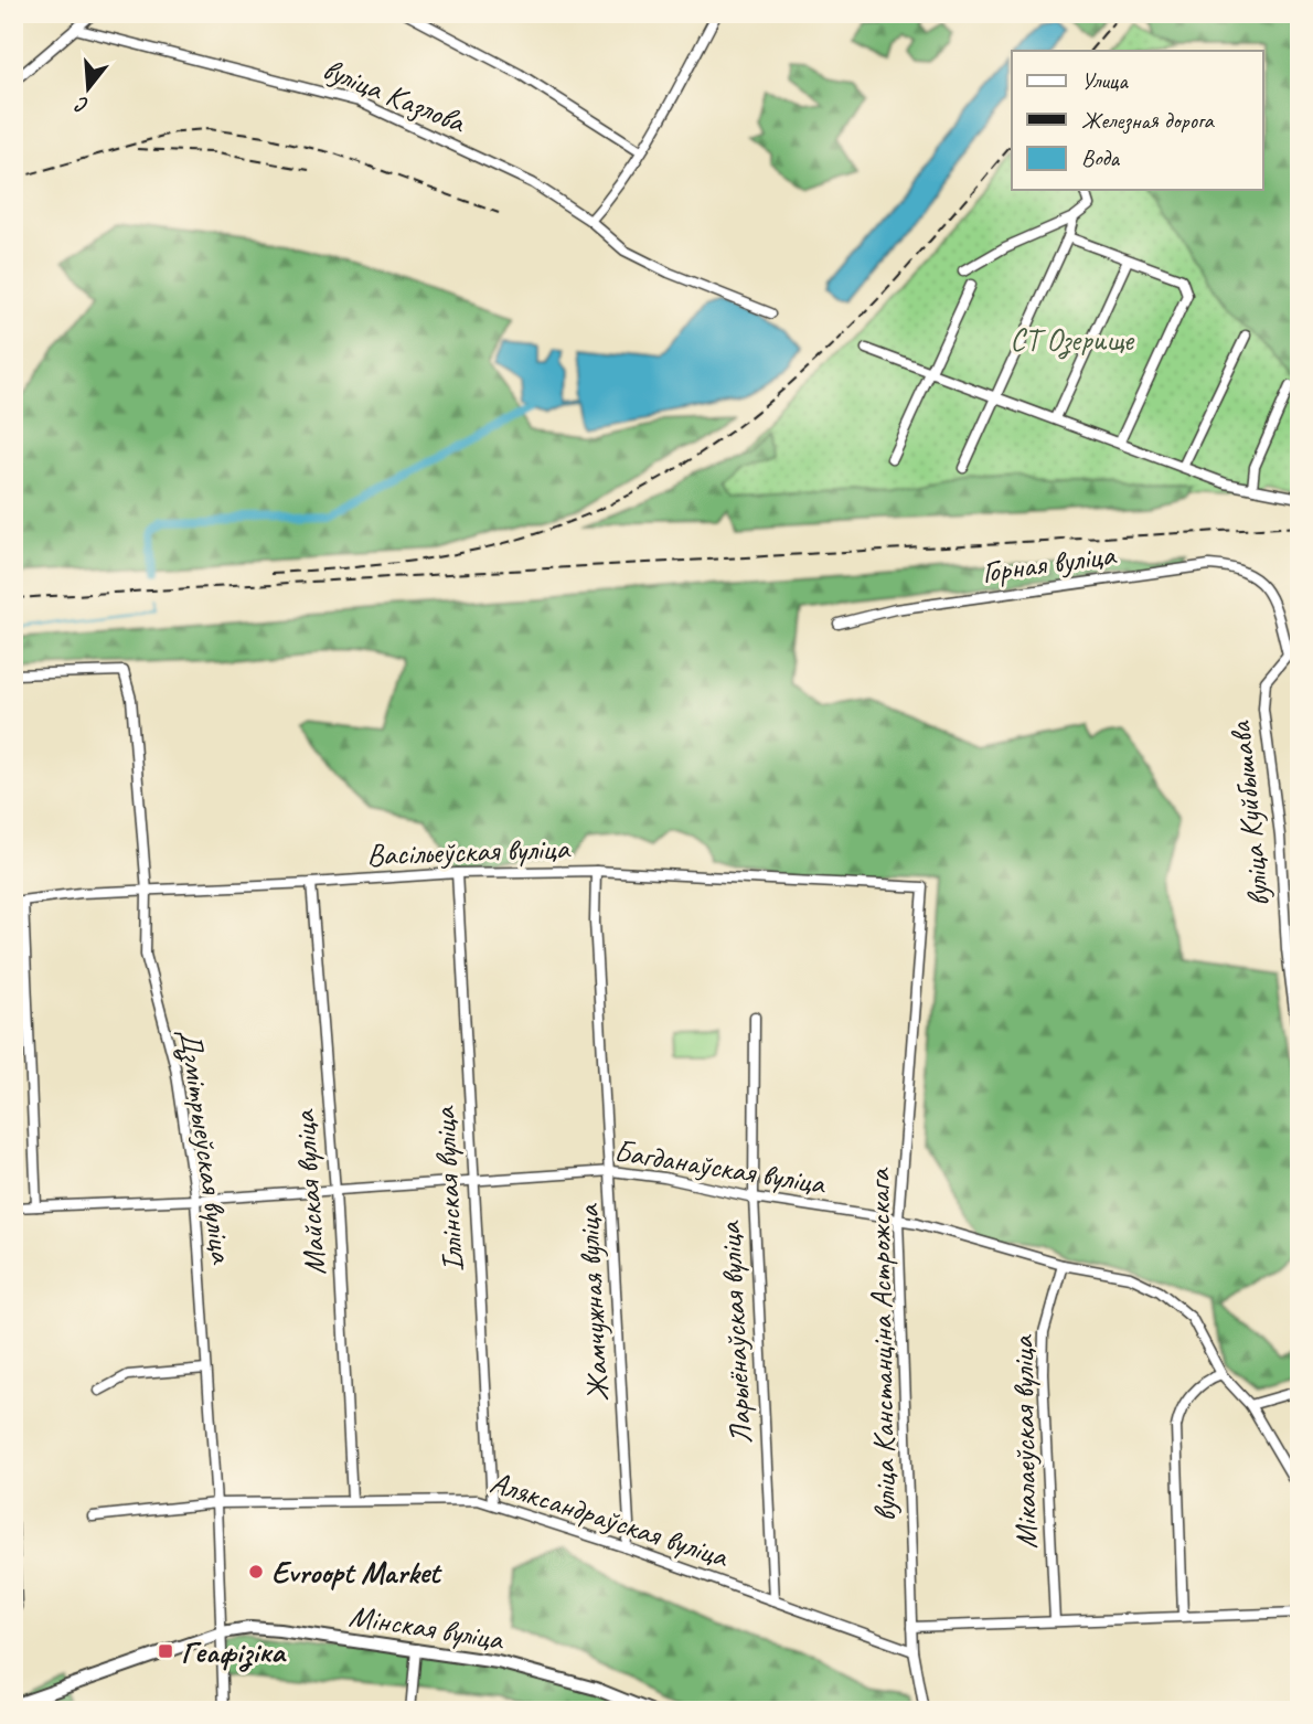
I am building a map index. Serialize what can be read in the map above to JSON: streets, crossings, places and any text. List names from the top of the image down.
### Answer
{
  "streets": {
    "main road": ["Мінская вуліца"],
    "street": [
      "вуліца Казлова",
      "Горная вуліца",
      "вуліца Куйбышава",
      "Васільеўская вуліца",
      "Дзмітрыеўская вуліца",
      "Багданаўская вуліца",
      "Іллінская вуліца",
      "Майская вуліца",
      "Жамчужная вуліца",
      "Ларыёнаўская вуліца",
      "вуліца Канстанціна Астрожскага",
      "Мікалаеўская вуліца",
      "Аляксандраўская вуліца"
    ]
  },
  "crossings": [
    ["Горная вуліца", "вуліца Куйбышава"],
    ["Васільеўская вуліца", "Дзмітрыеўская вуліца"],
    ["Васільеўская вуліца", "Іллінская вуліца"],
    ["Васільеўская вуліца", "Майская вуліца"],
    ["Васільеўская вуліца", "Жамчужная вуліца"],
    ["Васільеўская вуліца", "вуліца Канстанціна Астрожскага"],
    ["Дзмітрыеўская вуліца", "Багданаўская вуліца"],
    ["Дзмітрыеўская вуліца", "Аляксандраўская вуліца"],
    ["Дзмітрыеўская вуліца", "Мінская вуліца"],
    ["Багданаўская вуліца", "Іллінская вуліца"],
    ["Багданаўская вуліца", "Майская вуліца"],
    ["Багданаўская вуліца", "Жамчужная вуліца"],
    ["Багданаўская вуліца", "Ларыёнаўская вуліца"],
    ["Багданаўская вуліца", "вуліца Канстанціна Астрожскага"],
    ["Багданаўская вуліца", "Мікалаеўская вуліца"],
    ["Іллінская вуліца", "Аляксандраўская вуліца"],
    ["Майская вуліца", "Аляксандраўская вуліца"],
    ["Жамчужная вуліца", "Аляксандраўская вуліца"],
    ["Ларыёнаўская вуліца", "Аляксандраўская вуліца"],
    ["вуліца Канстанціна Астрожскага", "Аляксандраўская вуліца"]
  ],
  "parks": ["СТ Озерище"],
  "places": {
    "other": ["Evroopt Market"],
    "transit": ["Геафізіка"]
  },
  "legend": ["Улица", "Железная дорога", "Вода"],
  "north": "bottom"
}
